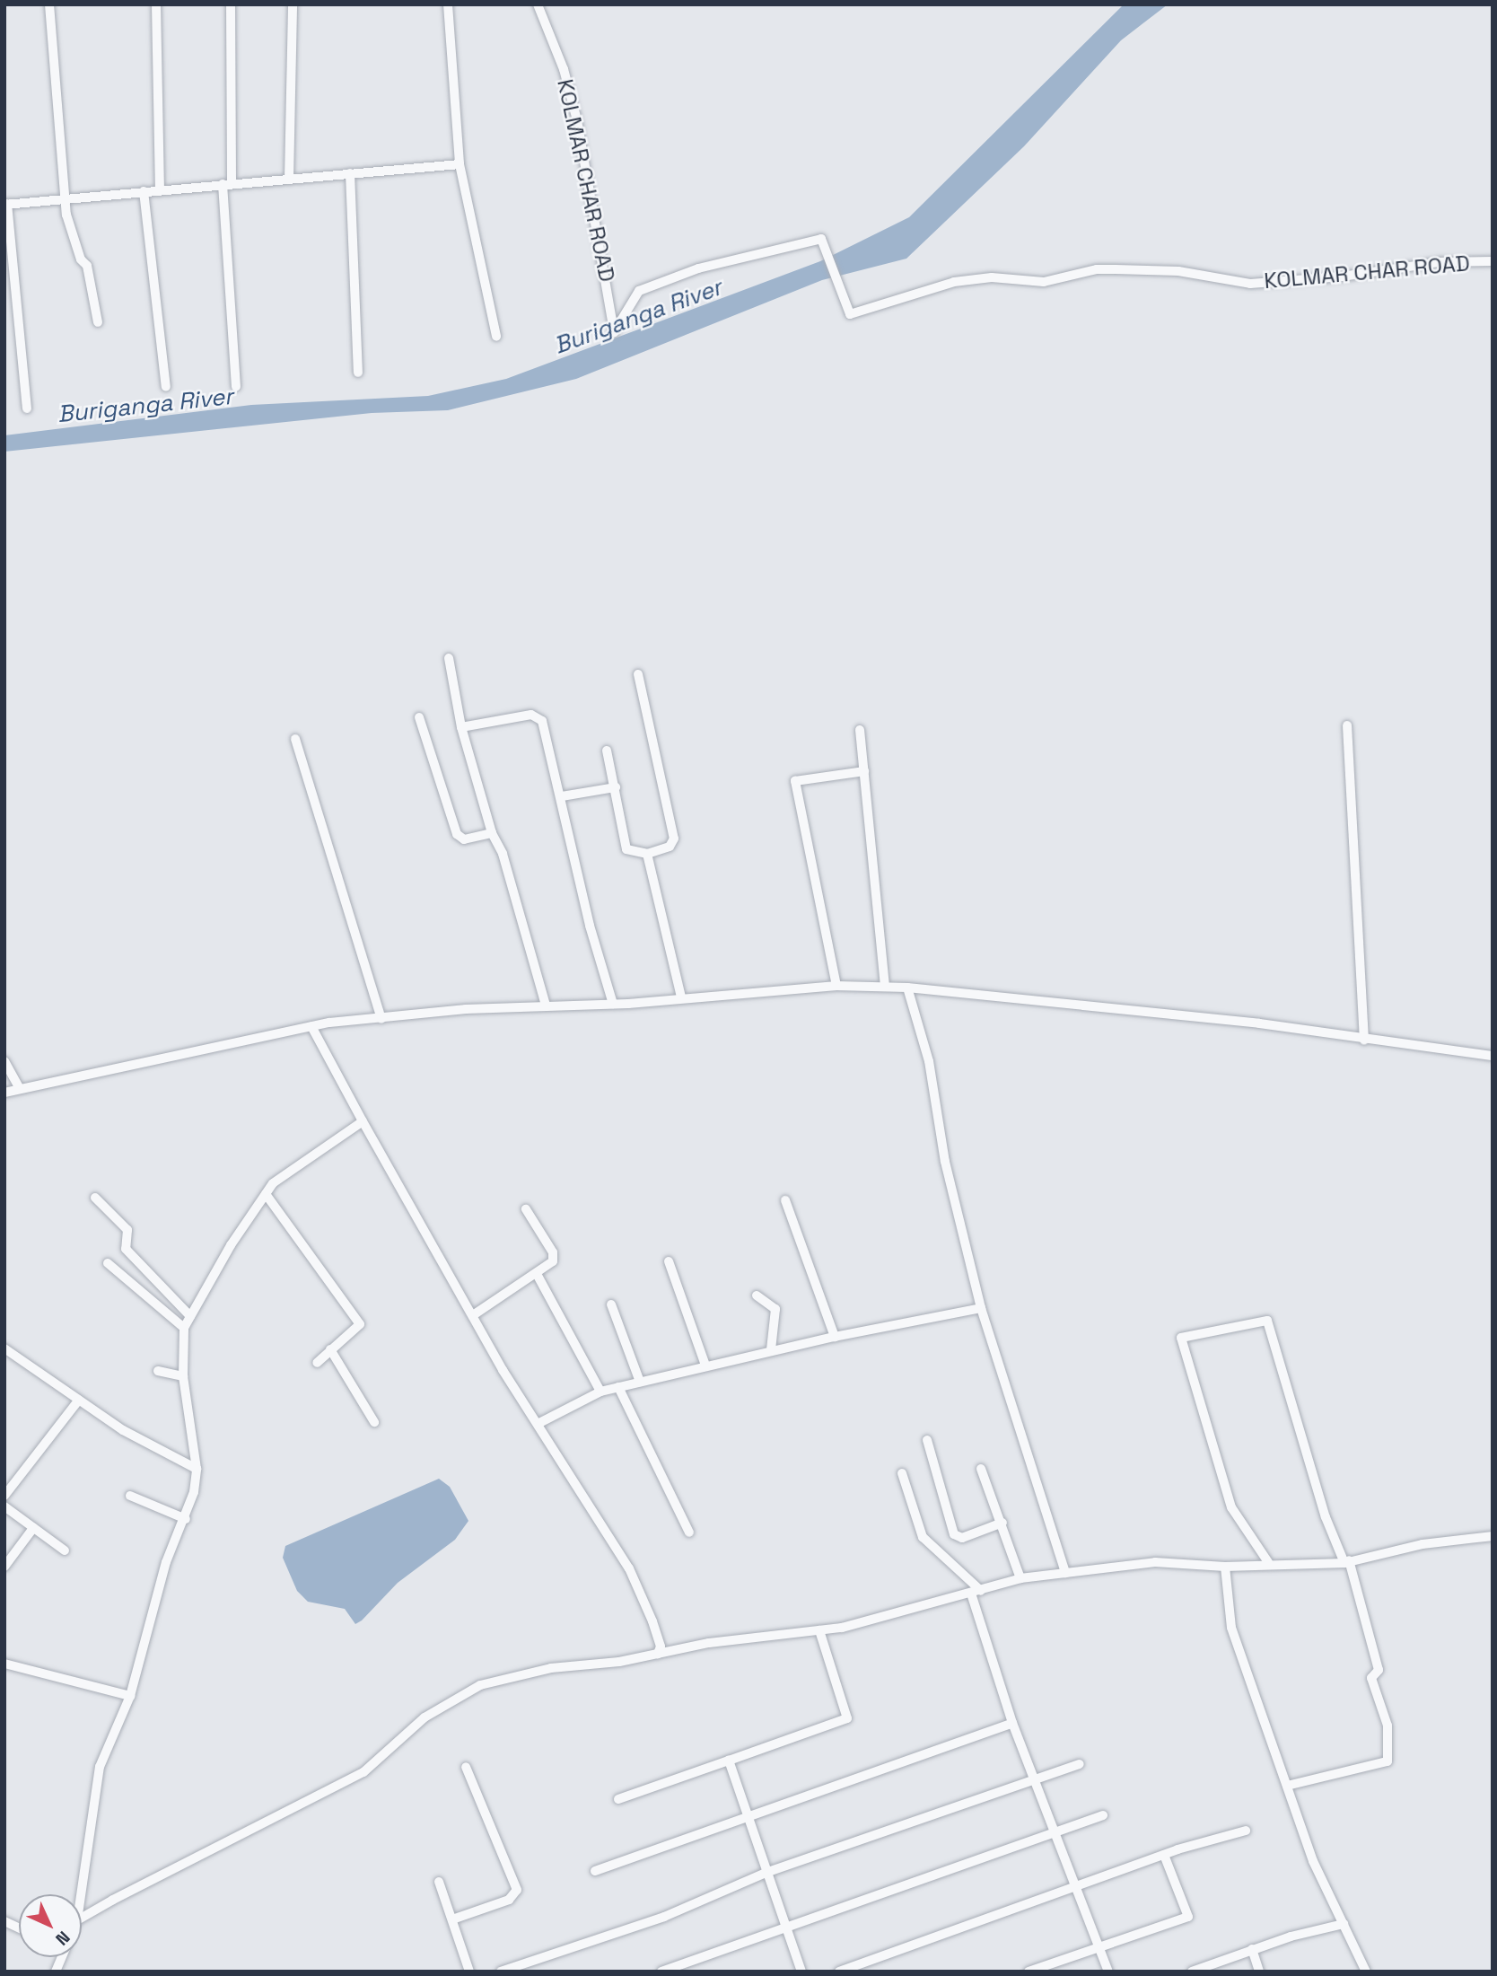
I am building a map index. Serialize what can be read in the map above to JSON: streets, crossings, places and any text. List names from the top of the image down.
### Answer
{
  "streets": {
    "street": ["KOLMAR CHAR ROAD"]
  },
  "water": ["Buriganga River"],
  "north": "bottom right"
}
